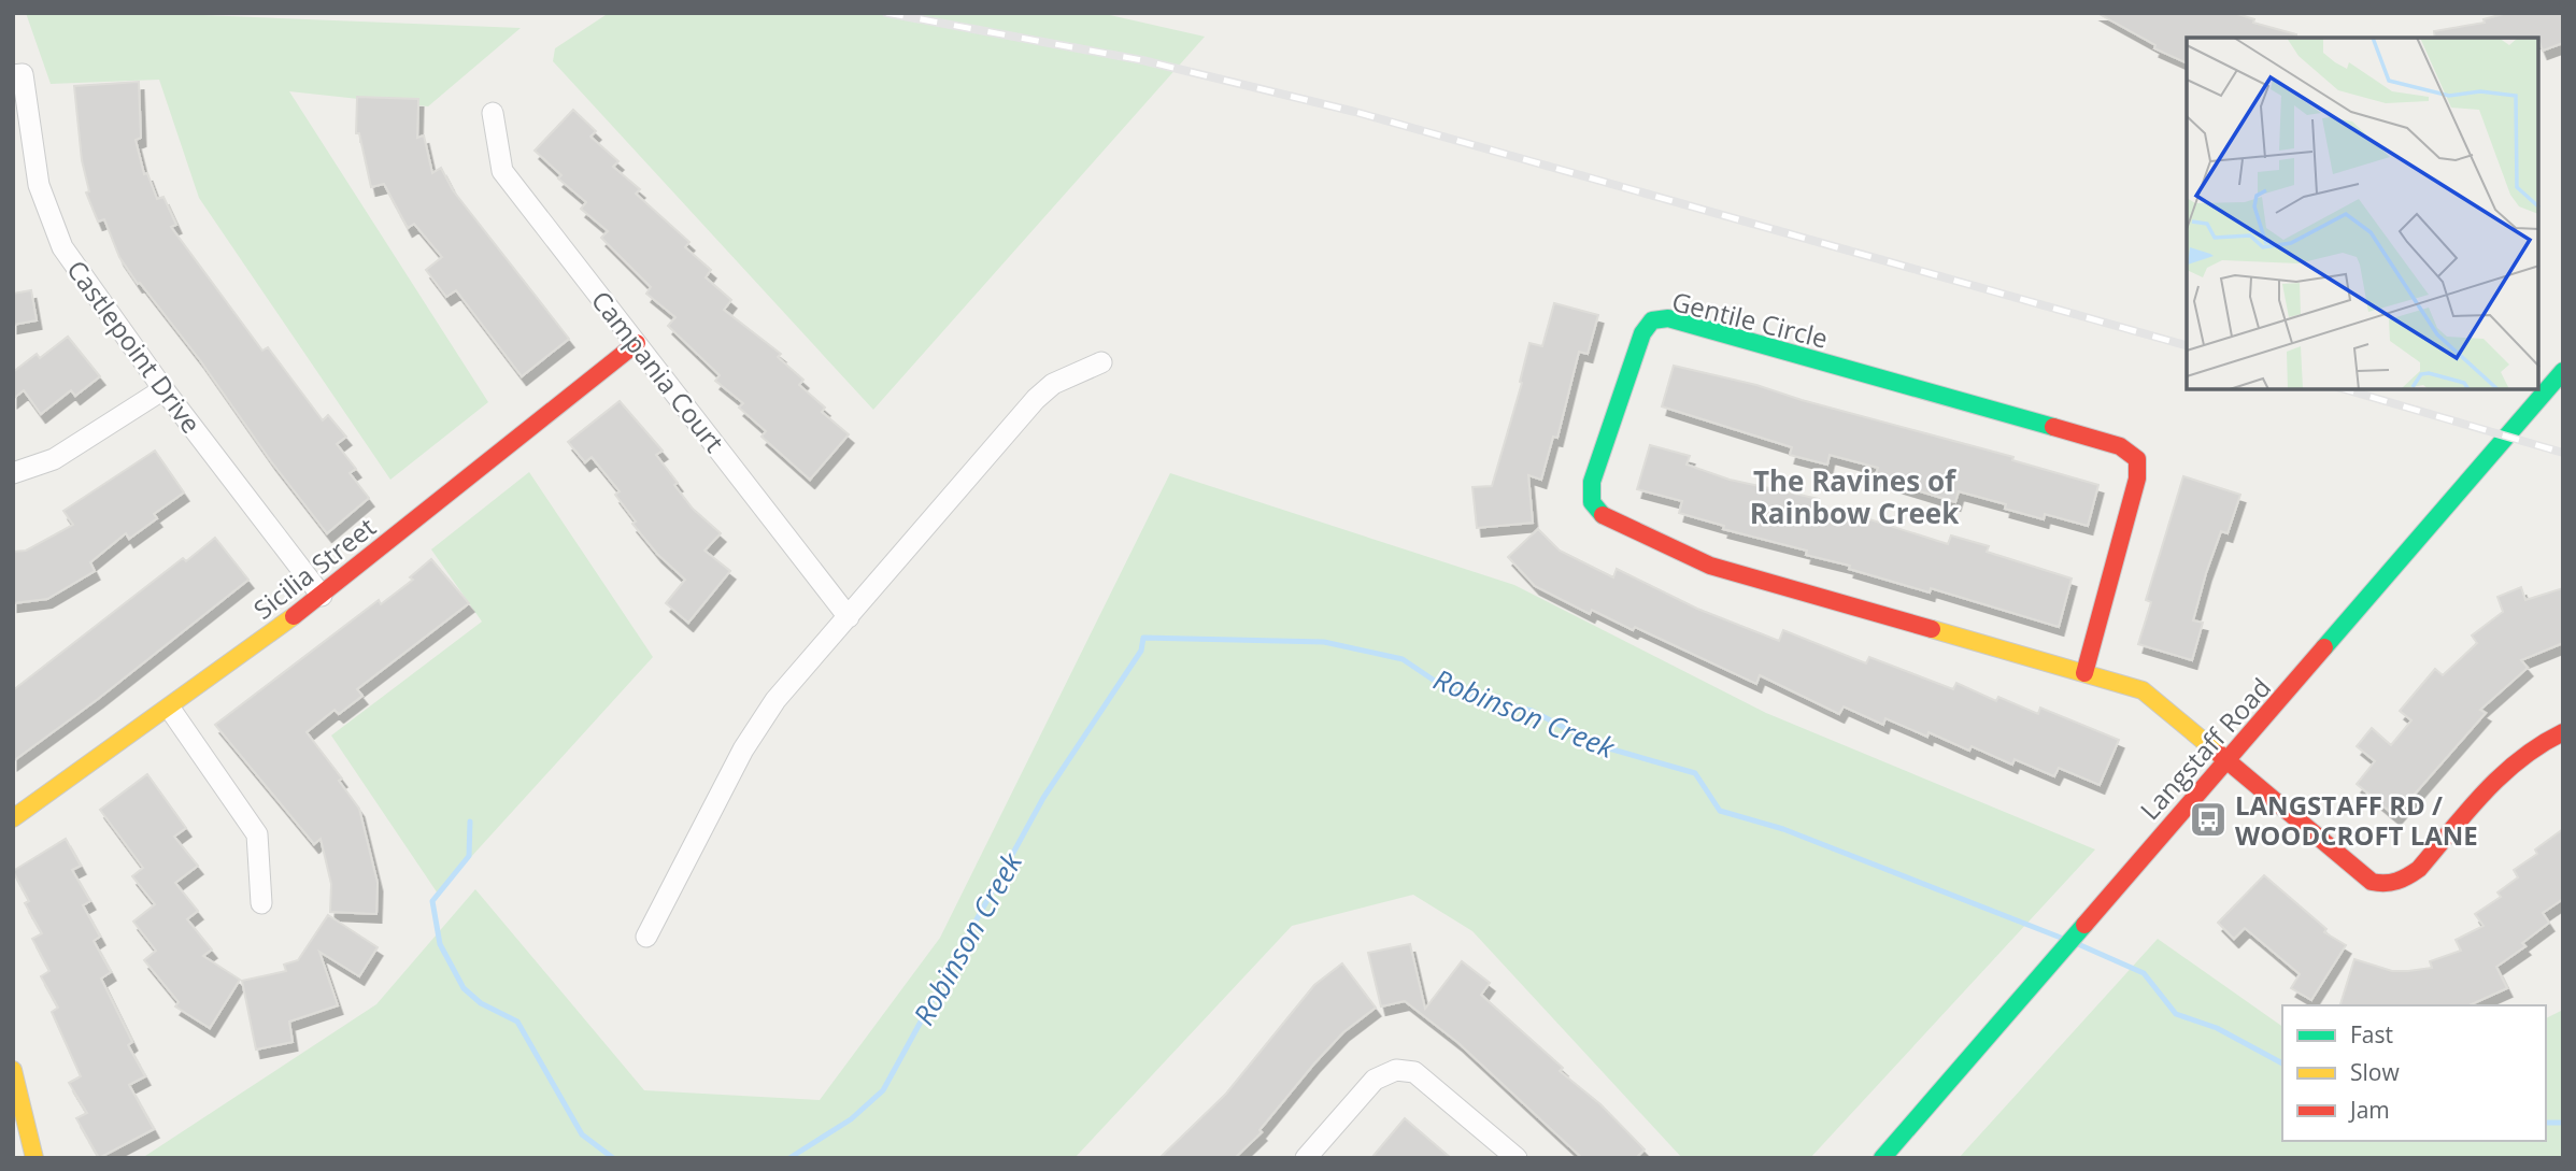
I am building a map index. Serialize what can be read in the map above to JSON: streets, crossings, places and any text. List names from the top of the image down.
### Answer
{
  "streets": {
    "street": [
      "Gentile Circle",
      "Castlepoint Drive",
      "Campania Court",
      "Sicilia Street",
      "Langstaff Road"
    ]
  },
  "crossings": [
    ["Gentile Circle", "Langstaff Road"],
    ["Castlepoint Drive", "Sicilia Street"],
    ["Campania Court", "Sicilia Street"]
  ],
  "districts": ["The Ravines of Rainbow Creek"],
  "water": ["Robinson Creek"],
  "places": {
    "bus stop": ["LANGSTAFF RD / WOODCROFT LANE"]
  },
  "legend": ["Fast", "Slow", "Jam"]
}
